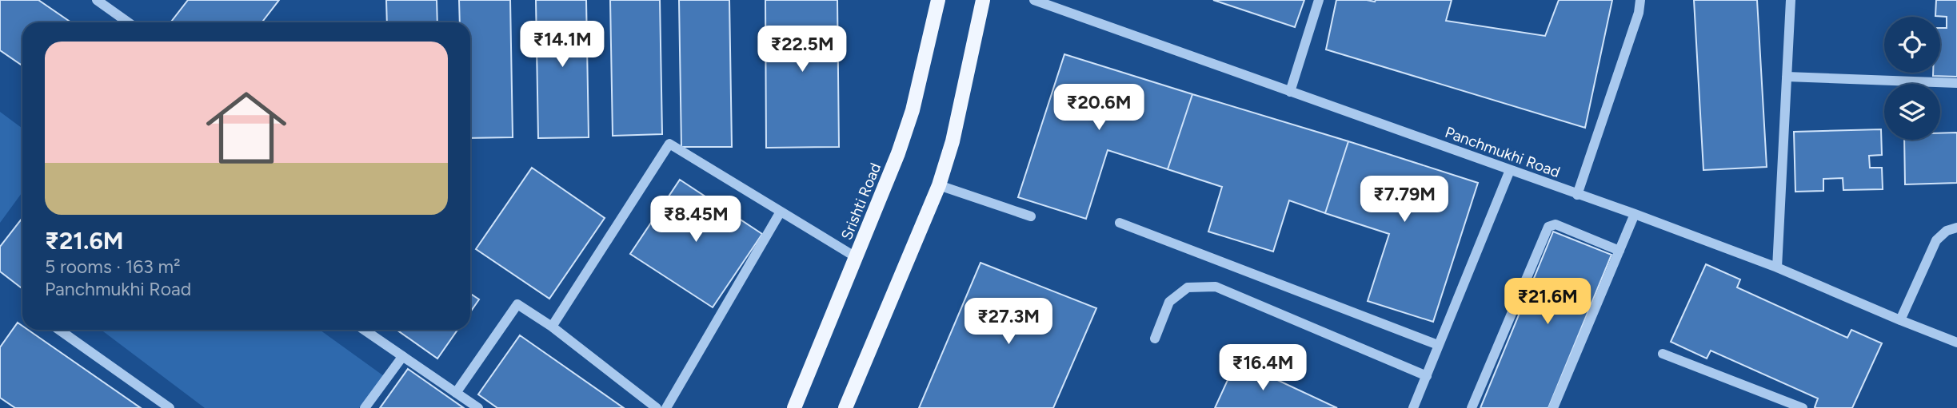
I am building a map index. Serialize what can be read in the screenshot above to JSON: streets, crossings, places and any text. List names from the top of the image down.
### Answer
{
  "streets": {
    "main road": ["Srishti Road"],
    "street": ["Panchmukhi Road"]
  },
  "page": {
    "price": [
      "₹14.1M",
      "₹22.5M",
      "₹20.6M",
      "₹7.79M",
      "₹8.45M",
      "₹21.6M",
      "₹27.3M",
      "₹16.4M"
    ],
    "list": [
      {
        "name": "₹21.6M",
        "note": "5 rooms · 163 m² · Panchmukhi Road"
      }
    ]
  }
}
